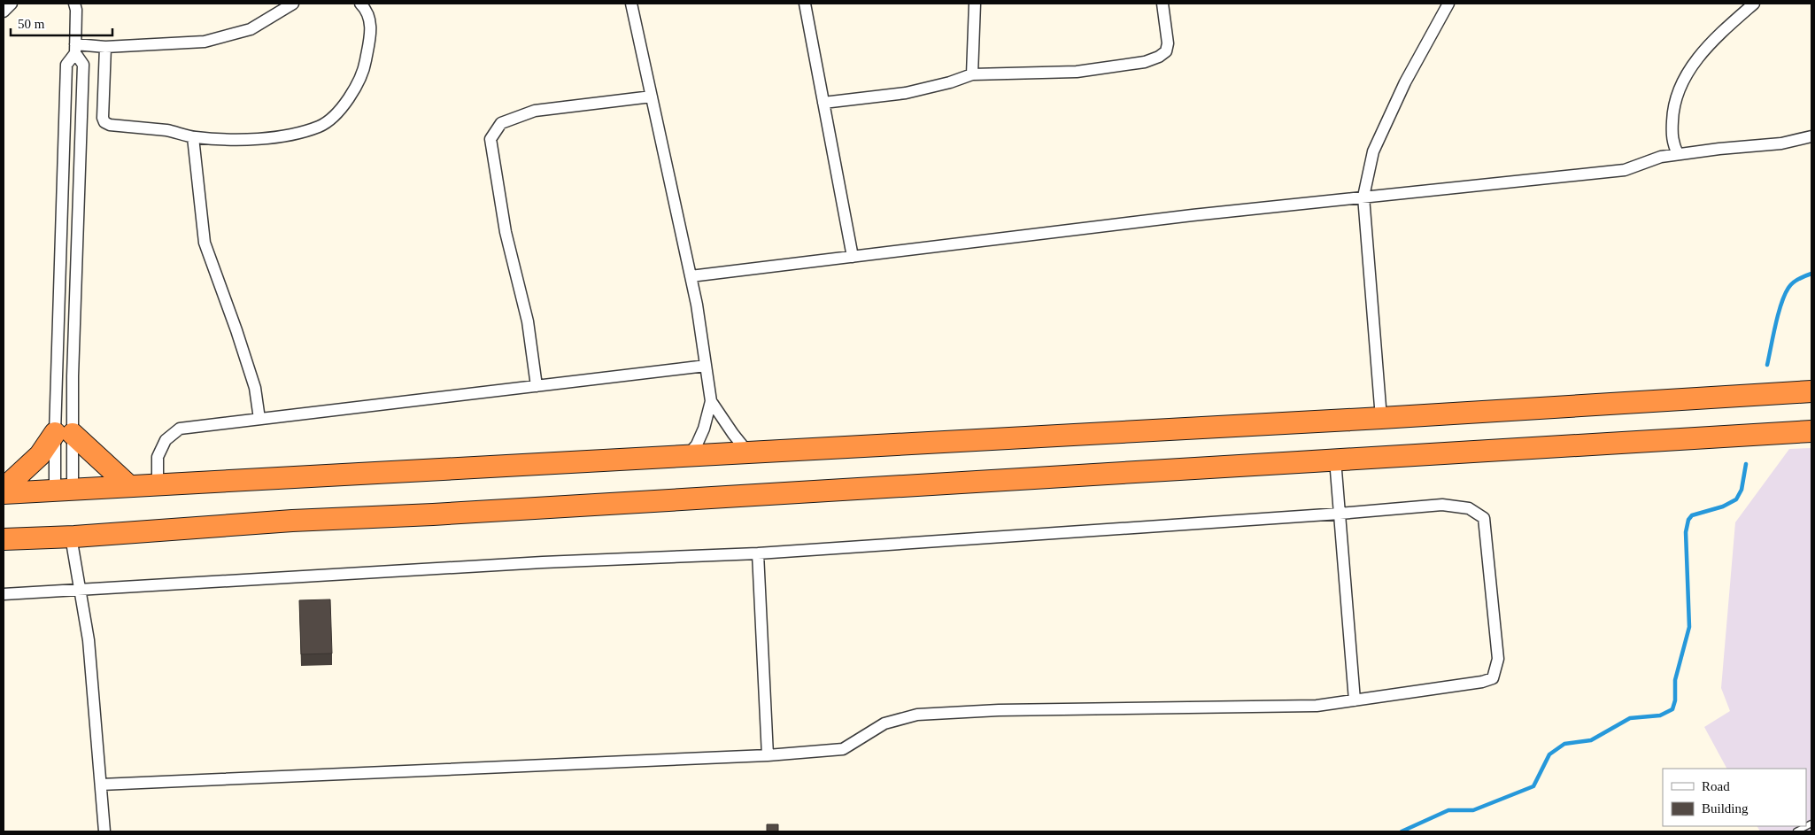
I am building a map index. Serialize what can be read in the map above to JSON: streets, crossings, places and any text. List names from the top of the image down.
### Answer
{
  "legend": ["Road", "Building"],
  "scale_bar": "50 m"
}
